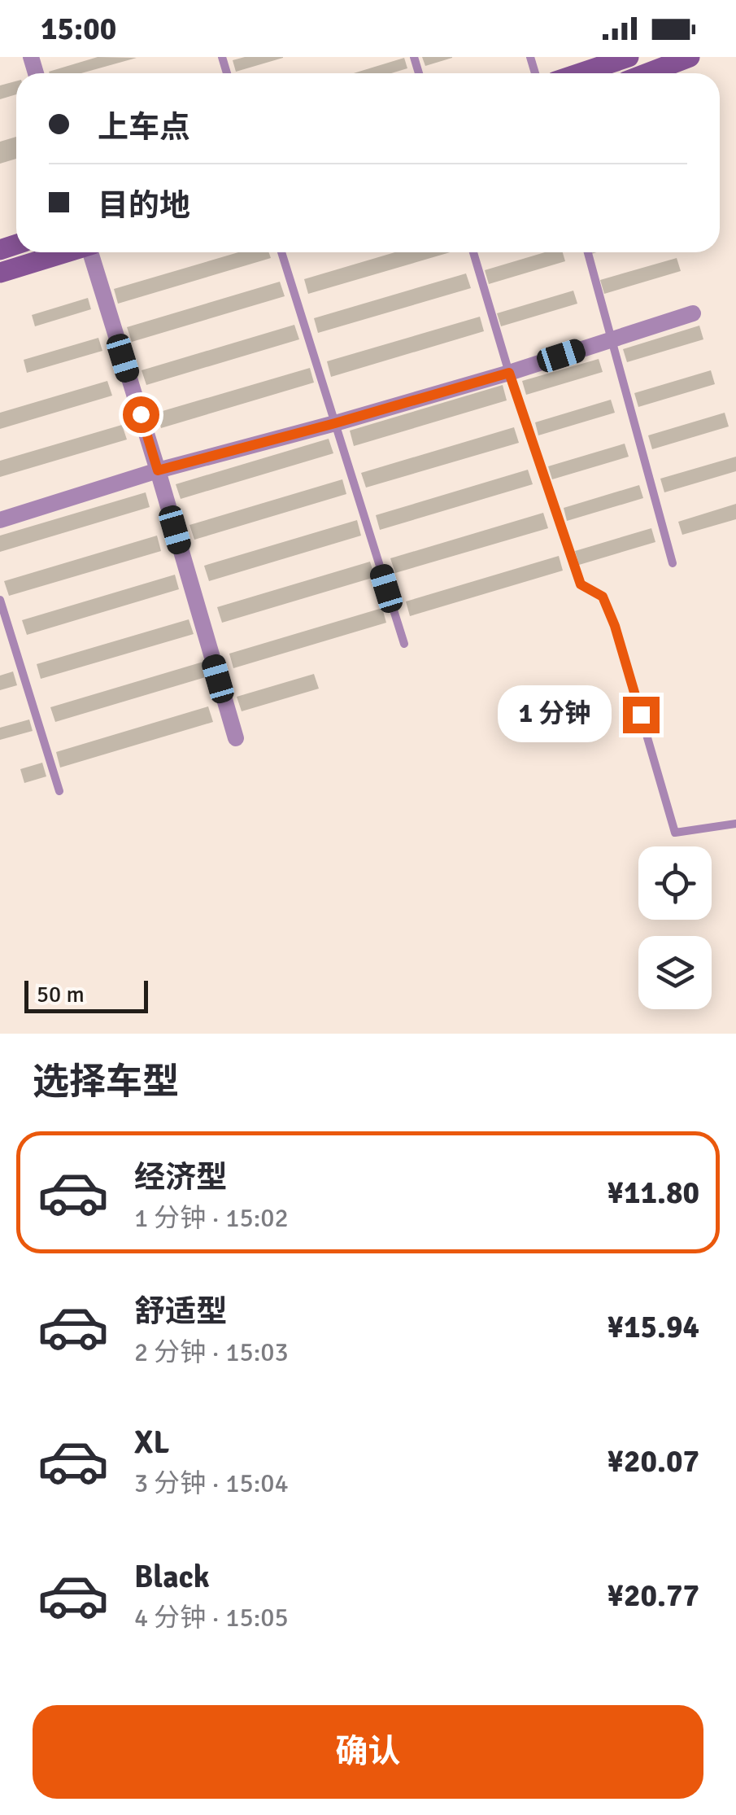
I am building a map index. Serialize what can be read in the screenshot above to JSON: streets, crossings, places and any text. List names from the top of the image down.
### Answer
{
  "scale_bar": "50 m",
  "page": {
    "status": "15:00",
    "banner": ["上车点", "目的地"],
    "bubble": "1 分钟",
    "scale": "50 m",
    "heading": "选择车型",
    "list": [
      {
        "name": "经济型",
        "note": "1 分钟 · 15:02",
        "value": "¥11.80"
      },
      {
        "name": "舒适型",
        "note": "2 分钟 · 15:03",
        "value": "¥15.94"
      },
      {
        "name": "XL",
        "note": "3 分钟 · 15:04",
        "value": "¥20.07"
      },
      {
        "name": "Black",
        "note": "4 分钟 · 15:05",
        "value": "¥20.77"
      }
    ],
    "buttons": "确认"
  }
}
